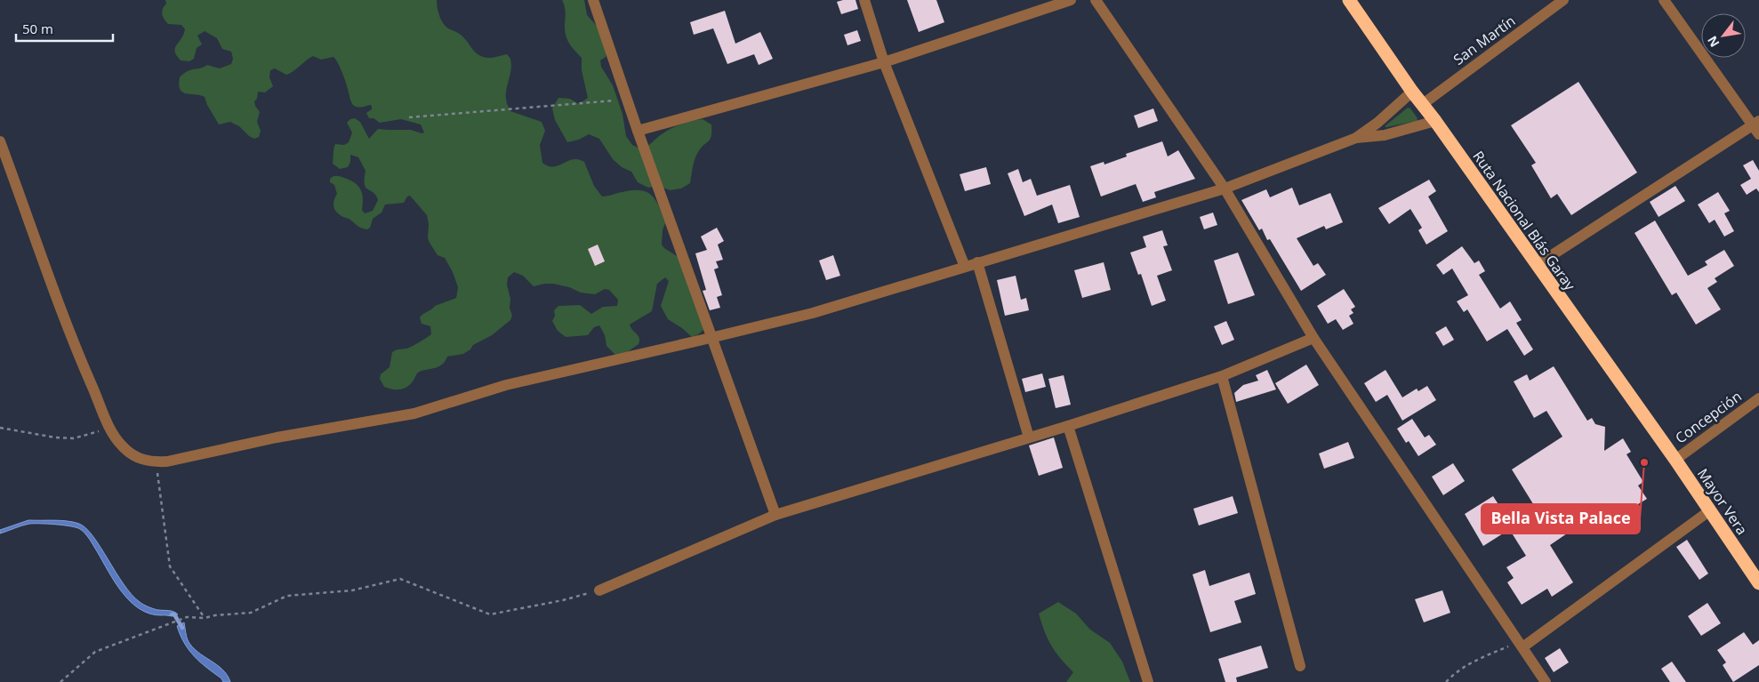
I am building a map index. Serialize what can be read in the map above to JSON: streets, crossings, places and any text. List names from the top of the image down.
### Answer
{
  "streets": {
    "highway": ["Ruta Nacional Blás Garay", "Mayor Vera"],
    "street": ["San Martín", "Concepción"]
  },
  "crossings": [
    ["San Martín", "Ruta Nacional Blás Garay"],
    ["Ruta Nacional Blás Garay", "Concepción"],
    ["Ruta Nacional Blás Garay", "Mayor Vera"],
    ["Concepción", "Mayor Vera"]
  ],
  "places": ["Bella Vista Palace"],
  "scale_bar": "50 m",
  "north": "bottom left"
}
